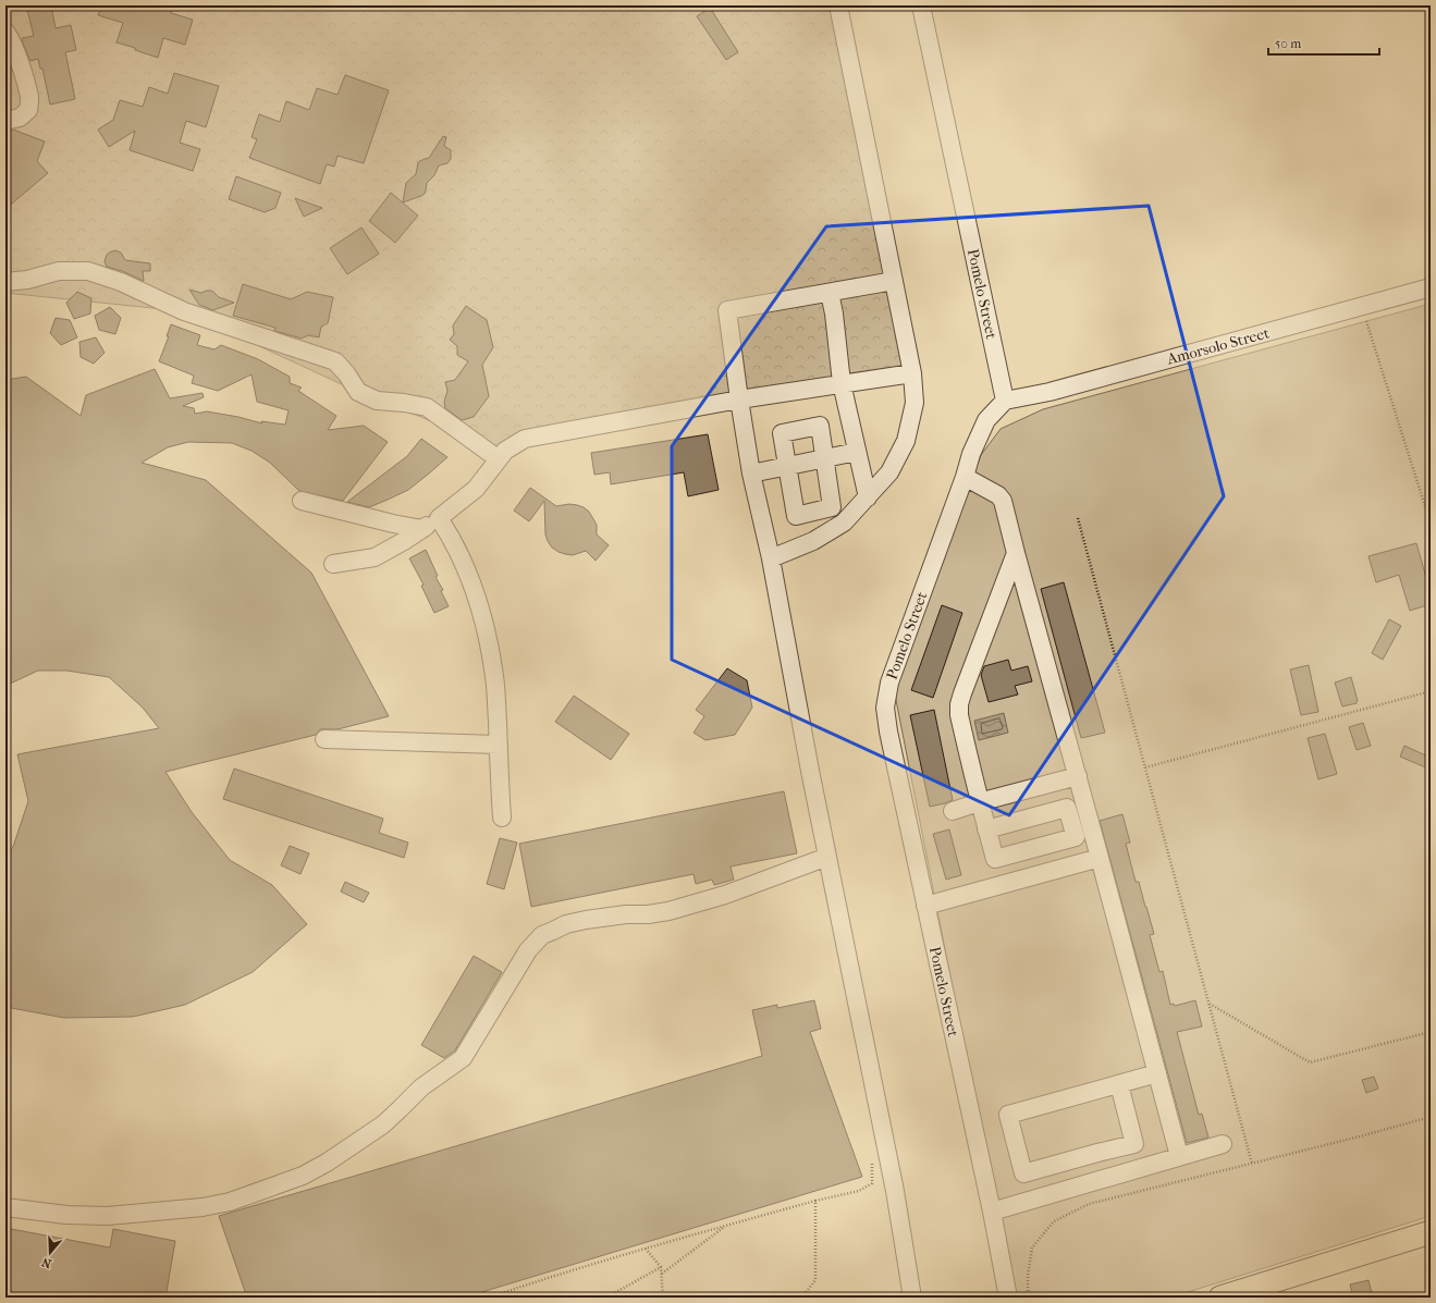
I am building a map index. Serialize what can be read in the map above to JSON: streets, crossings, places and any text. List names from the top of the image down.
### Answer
{
  "streets": {
    "street": ["Pomelo Street", "Amorsolo Street"]
  },
  "crossings": [
    ["Pomelo Street", "Amorsolo Street"]
  ],
  "scale_bar": "50 m",
  "north": "bottom"
}
